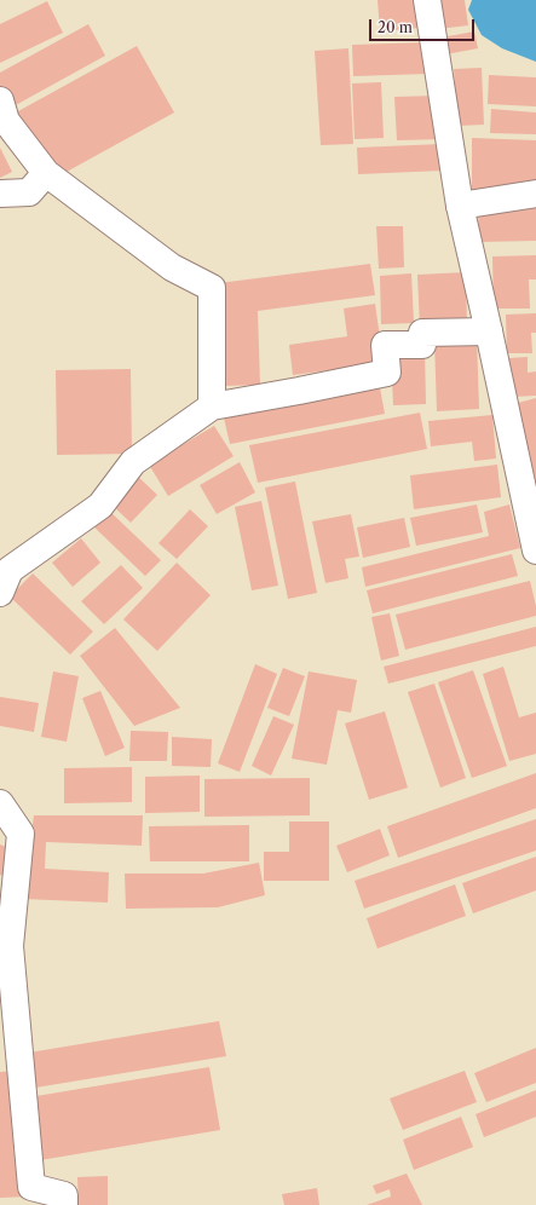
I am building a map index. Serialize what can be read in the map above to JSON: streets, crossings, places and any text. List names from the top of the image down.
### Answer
{
  "scale_bar": "20 m"
}
